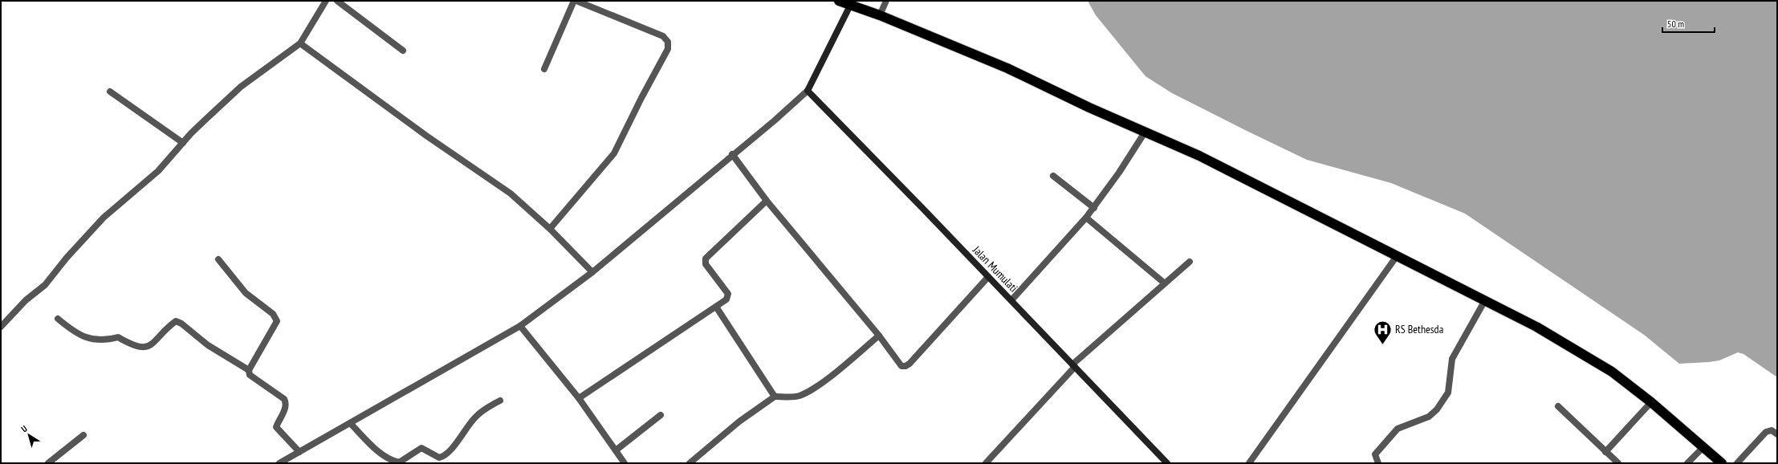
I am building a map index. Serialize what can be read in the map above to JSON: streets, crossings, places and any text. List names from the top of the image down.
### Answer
{
  "streets": {
    "street": ["Jalan Mumulati"]
  },
  "places": {
    "hospital": ["RS Bethesda"]
  },
  "scale_bar": "50 m",
  "north": "top left"
}
